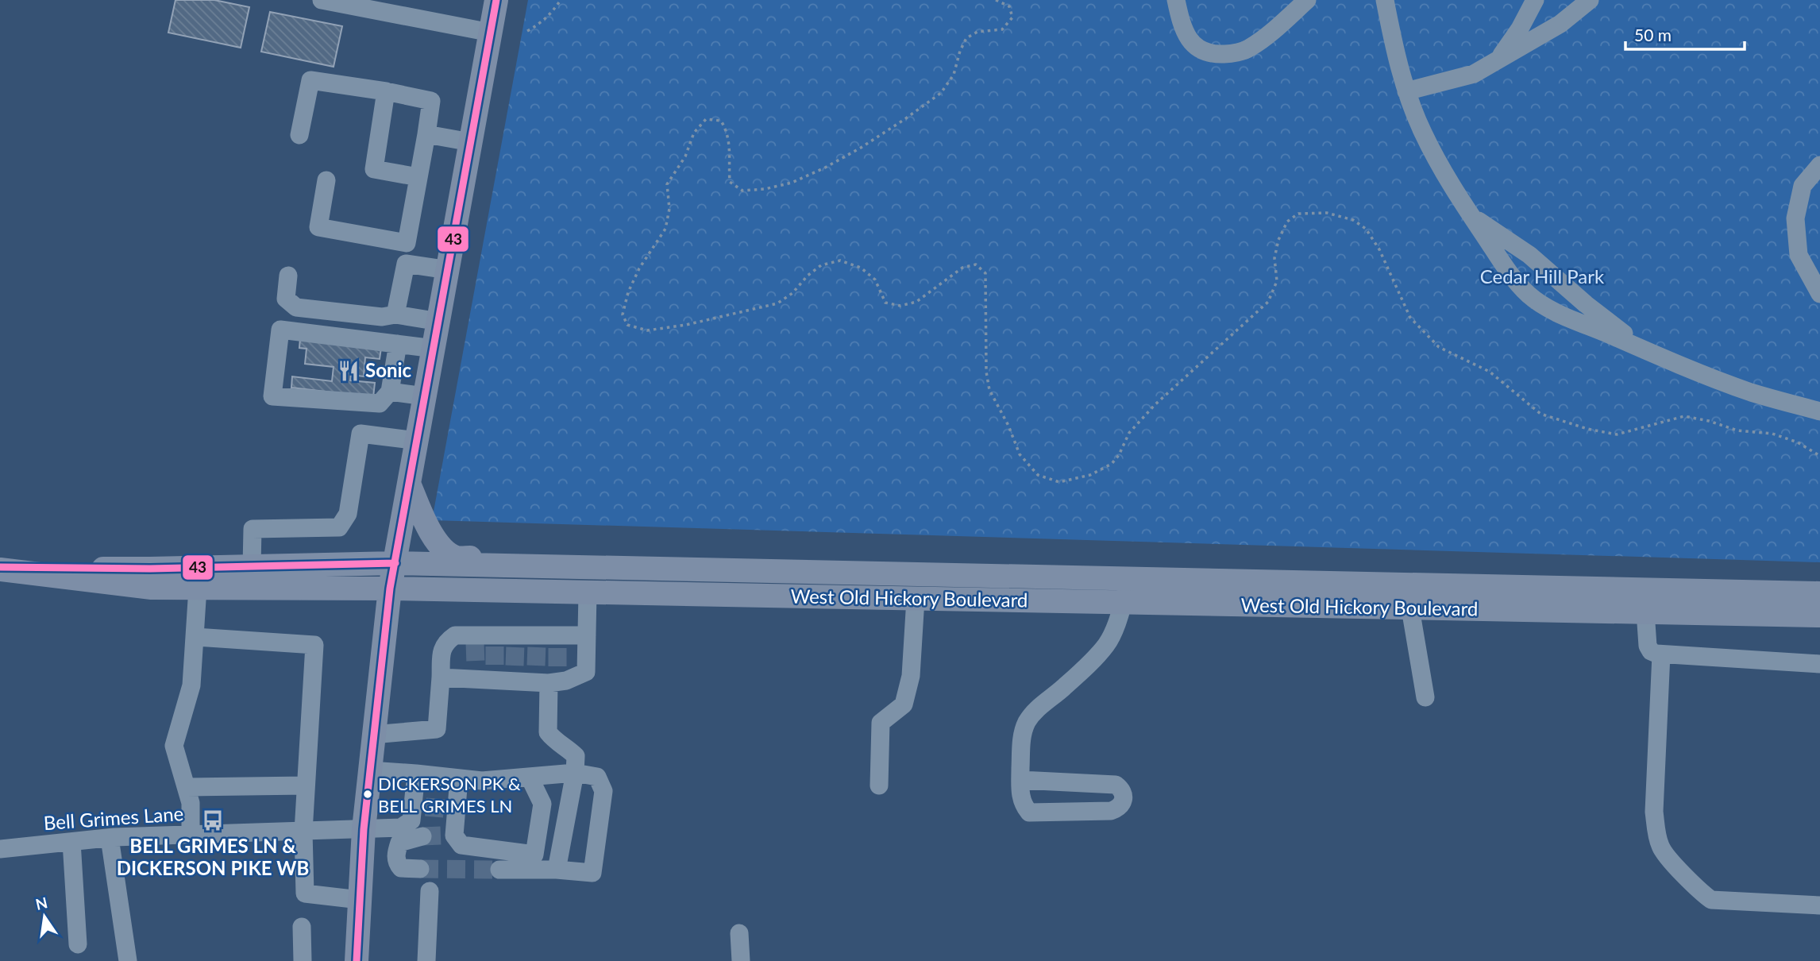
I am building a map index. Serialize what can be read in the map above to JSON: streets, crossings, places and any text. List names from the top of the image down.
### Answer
{
  "streets": {
    "main road": ["West Old Hickory Boulevard"],
    "street": ["Bell Grimes Lane"]
  },
  "parks": ["Cedar Hill Park"],
  "places": {
    "restaurant": ["Sonic"],
    "other": ["DICKERSON PK & BELL GRIMES LN"],
    "bus stop": ["BELL GRIMES LN & DICKERSON PIKE WB"]
  },
  "lines": ["transit line 43"],
  "scale_bar": "50 m",
  "north": "top"
}
